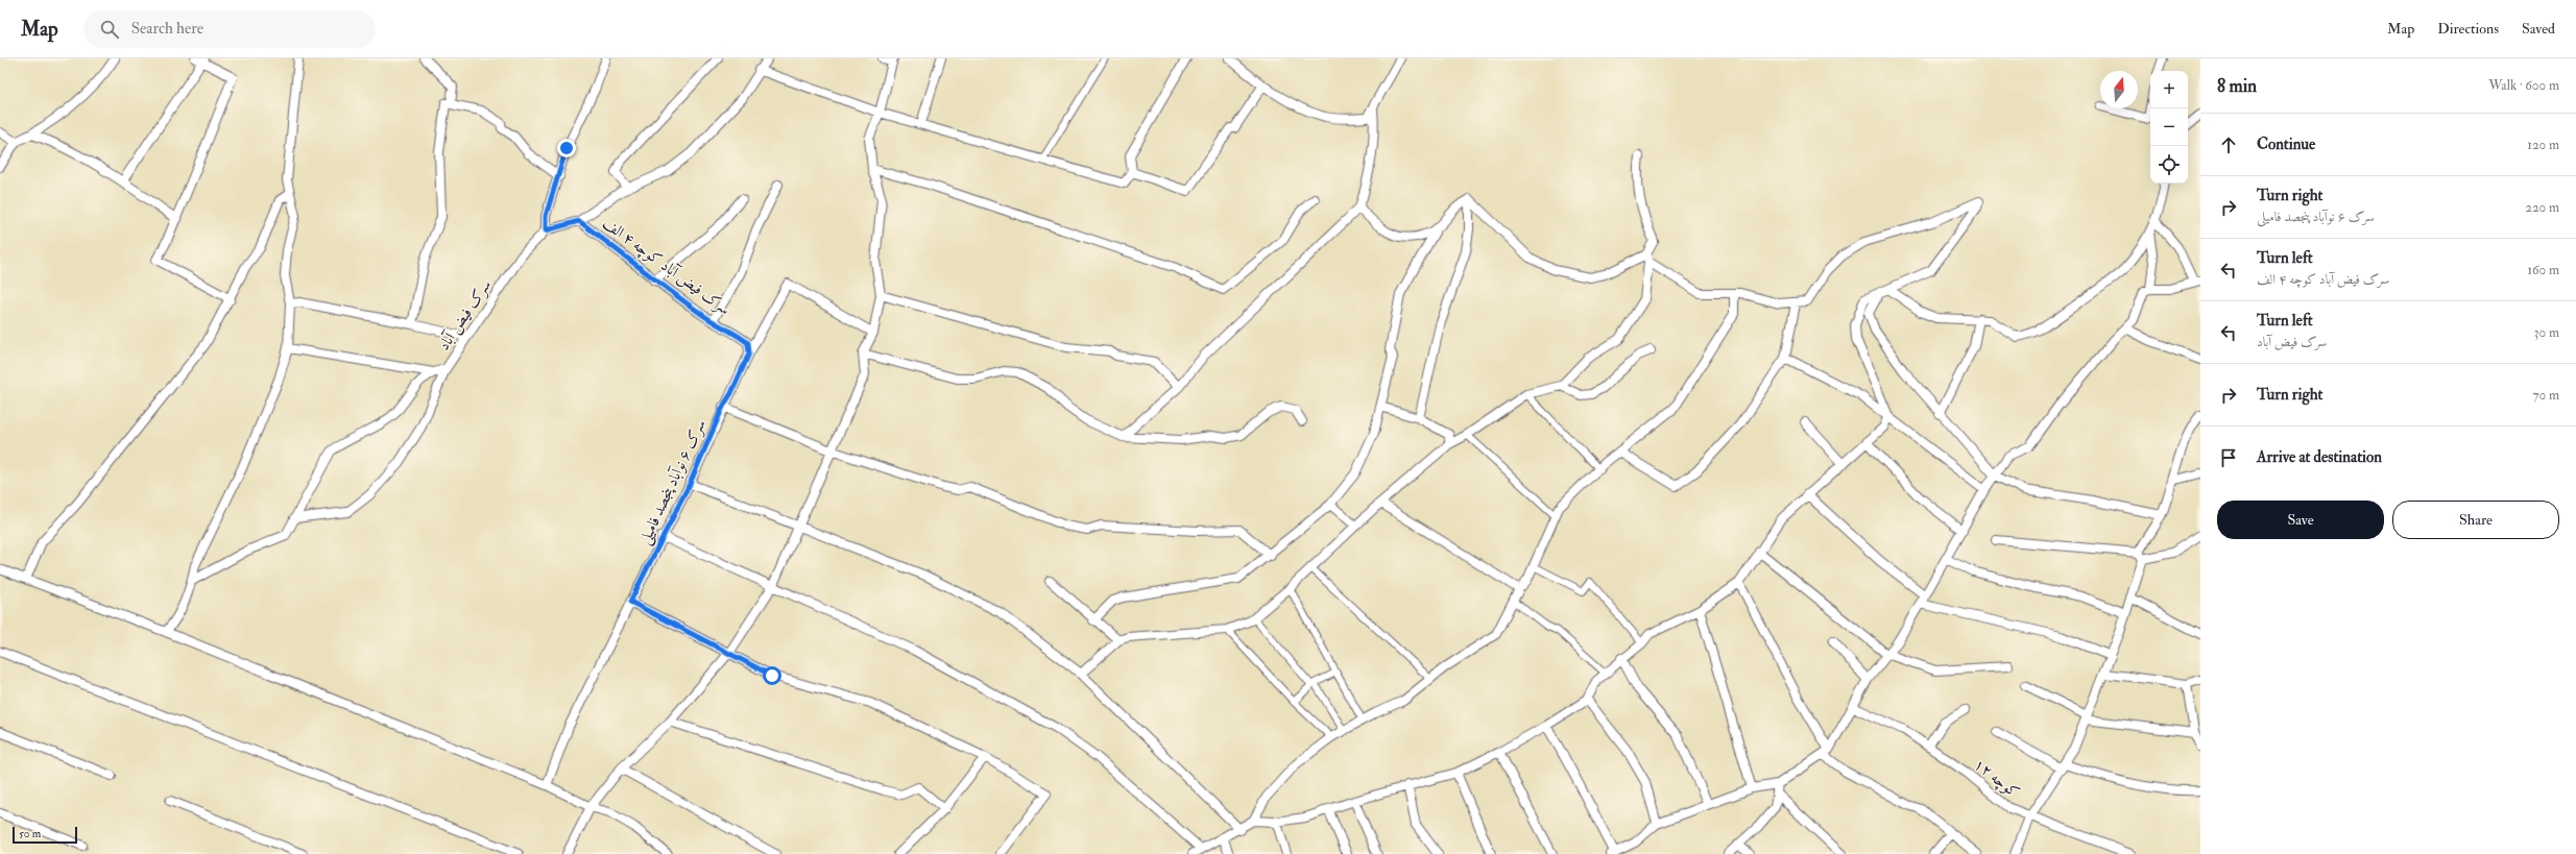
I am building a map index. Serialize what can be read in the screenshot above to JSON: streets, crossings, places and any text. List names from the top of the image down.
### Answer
{
  "streets": {
    "street": [
      "سرک فيض آباد کوچه ۴ الف",
      "سرک فيض آباد",
      "سرک ۶ نوآباد پنجصد فامیلی",
      "کوچه ۱۲"
    ]
  },
  "crossings": [
    ["سرک فيض آباد کوچه ۴ الف", "سرک ۶ نوآباد پنجصد فامیلی"]
  ],
  "scale_bar": "50 m",
  "north": "top",
  "page": {
    "header": "Map",
    "search": "Search here",
    "nav": ["Map", "Directions", "Saved"],
    "heading": ["8 min", "Walk · 600 m"],
    "map_buttons": ["+", "−"],
    "list": [
      ["Continue", "120 m"],
      ["Turn right", "سرک ۶ نوآباد پنجصد فامیلی", "220 m"],
      ["Turn left", "سرک فيض آباد کوچه ۴ الف", "160 m"],
      ["Turn left", "سرک فيض آباد", "30 m"],
      ["Turn right", "70 m"],
      "Arrive at destination"
    ],
    "buttons": ["Save", "Share"],
    "scale": "50 m"
  }
}
